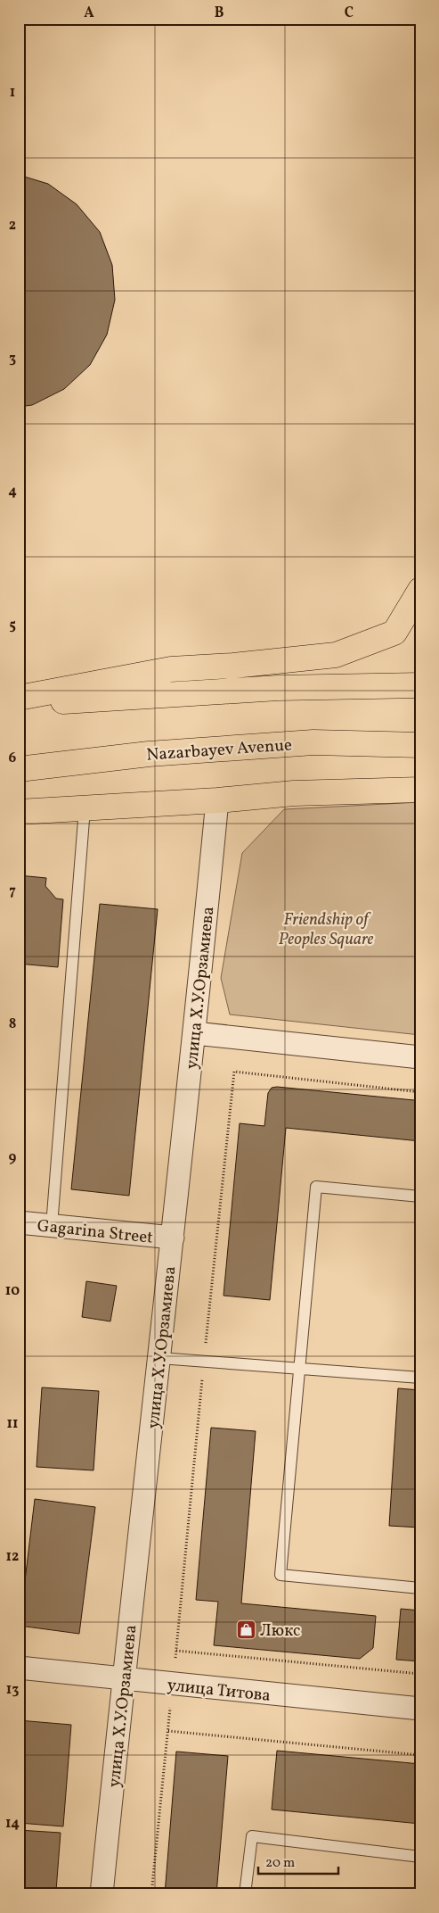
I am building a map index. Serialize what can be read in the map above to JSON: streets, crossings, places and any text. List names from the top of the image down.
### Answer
{
  "streets": {
    "main road": ["Nazarbayev Avenue"],
    "street": ["улица Х.У.Орзамиева", "Gagarina Street", "улица Титова"]
  },
  "crossings": [
    ["улица Х.У.Орзамиева", "Gagarina Street"],
    ["улица Х.У.Орзамиева", "улица Титова"]
  ],
  "parks": ["Friendship of Peoples Square"],
  "places": {
    "shop": ["Люкс"]
  },
  "scale_bar": "20 m",
  "grid": {
    "columns": ["A", "B", "C"],
    "rows": [
      "1",
      "2",
      "3",
      "4",
      "5",
      "6",
      "7",
      "8",
      "9",
      "10",
      "11",
      "12",
      "13",
      "14"
    ]
  }
}
